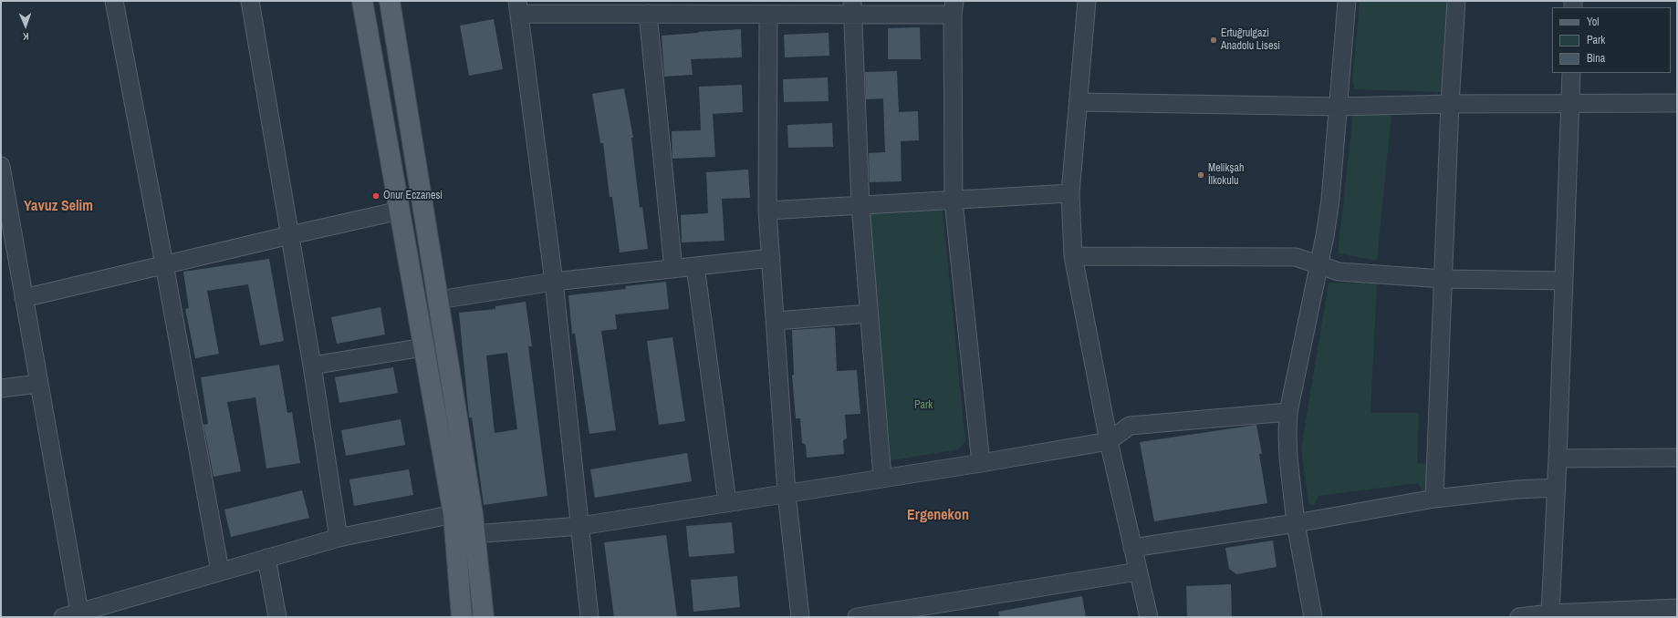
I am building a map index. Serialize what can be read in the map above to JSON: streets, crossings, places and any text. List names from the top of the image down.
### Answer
{
  "districts": ["Yavuz Selim", "Ergenekon"],
  "parks": ["Park"],
  "places": ["Ertuğrulgazi Anadolu Lisesi", "Melikşah İlkokulu", "Onur Eczanesi"],
  "legend": ["Yol", "Park", "Bina"],
  "north": "bottom"
}
